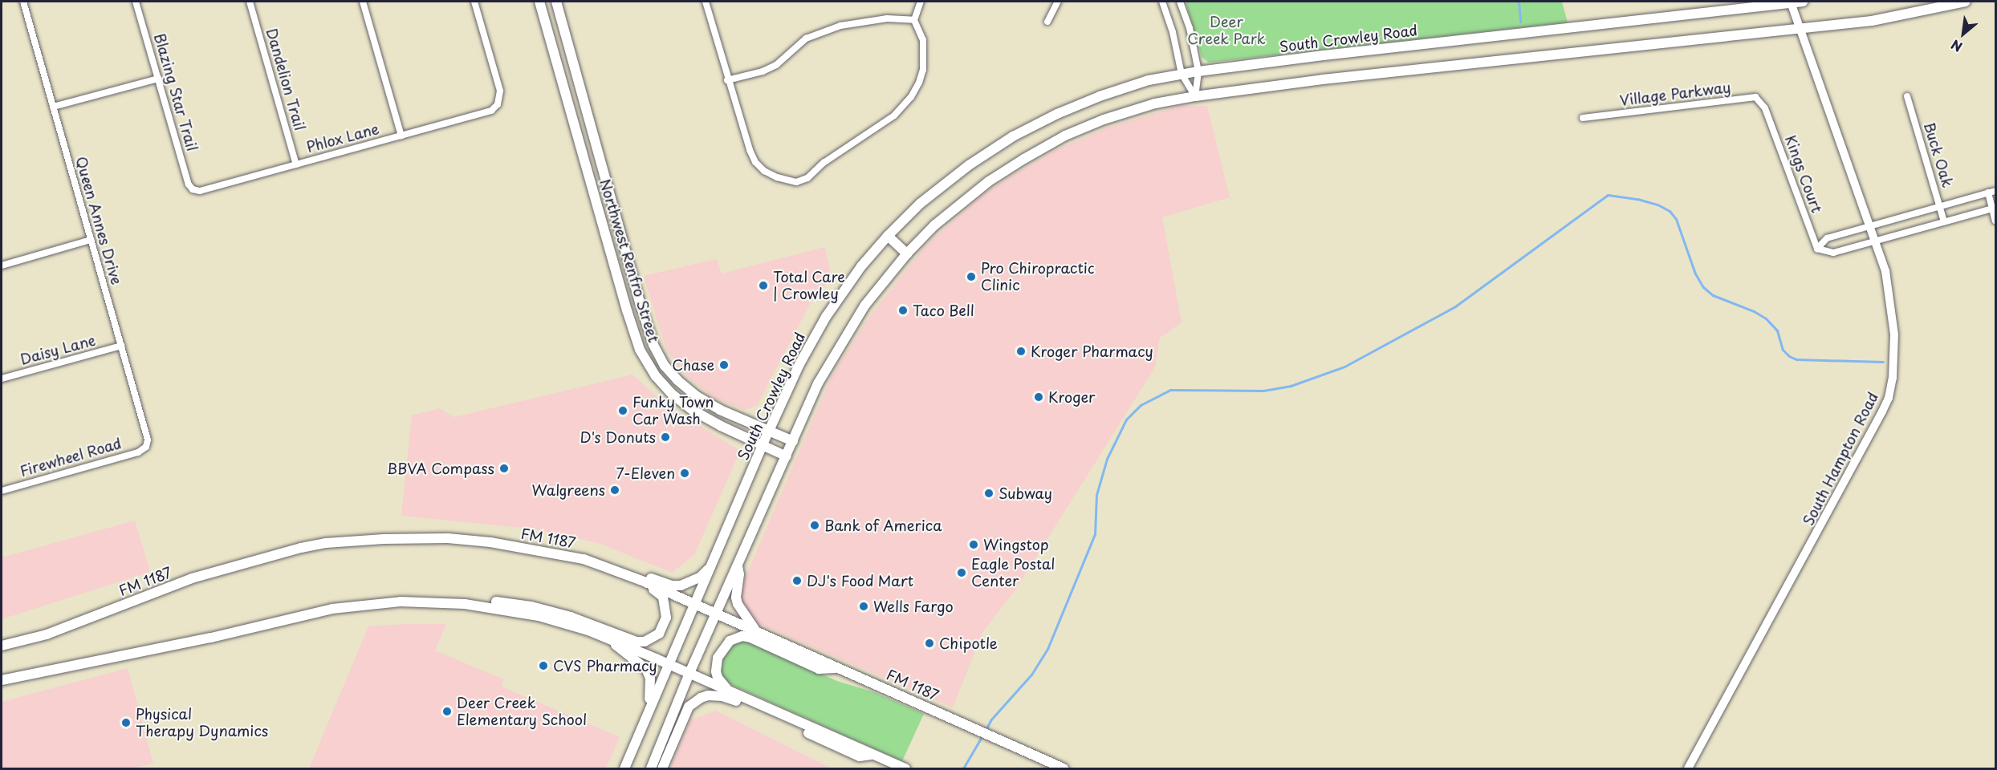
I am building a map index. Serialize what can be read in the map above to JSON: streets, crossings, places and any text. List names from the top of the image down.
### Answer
{
  "streets": {
    "main road": ["South Crowley Road", "Northwest Renfro Street", "FM 1187"],
    "street": [
      "Dandelion Trail",
      "Blazing Star Trail",
      "Village Parkway",
      "Phlox Lane",
      "Buck Oak",
      "Kings Court",
      "Queen Annes Drive",
      "Daisy Lane",
      "Firewheel Road",
      "South Hampton Road"
    ]
  },
  "crossings": [
    ["South Crowley Road", "Northwest Renfro Street"],
    ["South Crowley Road", "South Hampton Road"],
    ["South Crowley Road", "FM 1187"],
    ["Dandelion Trail", "Phlox Lane"],
    ["Blazing Star Trail", "Phlox Lane"],
    ["Village Parkway", "Kings Court"],
    ["Queen Annes Drive", "Daisy Lane"],
    ["Queen Annes Drive", "Firewheel Road"]
  ],
  "parks": ["Deer Creek Park"],
  "places": [
    "Pro Chiropractic Clinic",
    "Total Care | Crowley",
    "Taco Bell",
    "Kroger Pharmacy",
    "Chase",
    "Kroger",
    "Funky Town Car Wash",
    "D's Donuts",
    "BBVA Compass",
    "7-Eleven",
    "Walgreens",
    "Subway",
    "Bank of America",
    "Wingstop",
    "Eagle Postal Center",
    "DJ's Food Mart",
    "Wells Fargo",
    "Chipotle",
    "CVS Pharmacy",
    "Deer Creek Elementary School",
    "Physical Therapy Dynamics"
  ],
  "north": "bottom left"
}
